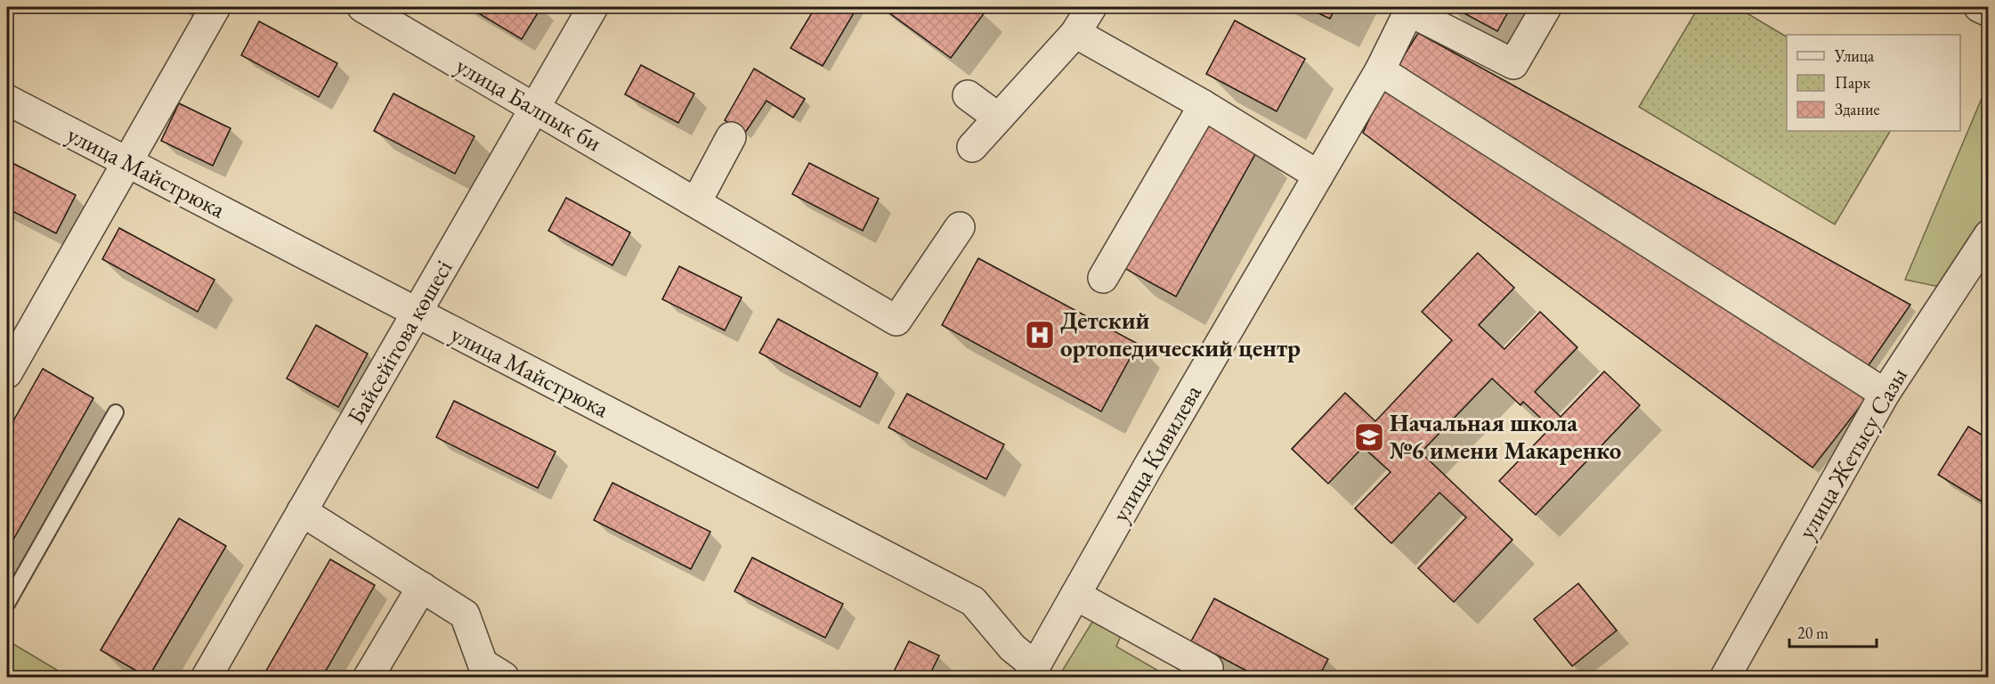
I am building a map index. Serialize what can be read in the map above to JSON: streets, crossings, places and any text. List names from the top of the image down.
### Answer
{
  "streets": {
    "street": [
      "улица Балпык би",
      "улица Майстрюка",
      "Байсейітова көшесі",
      "улица Кивилева",
      "улица Жетысу Сазы"
    ]
  },
  "crossings": [
    ["улица Балпык би", "Байсейітова көшесі"],
    ["улица Майстрюка", "Байсейітова көшесі"],
    ["улица Майстрюка", "улица Кивилева"]
  ],
  "places": {
    "hospital": ["Детский ортопедический центр"],
    "school or university": ["Начальная школа №6 имени Макаренко"]
  },
  "legend": ["Улица", "Парк", "Здание"],
  "scale_bar": "20 m"
}
